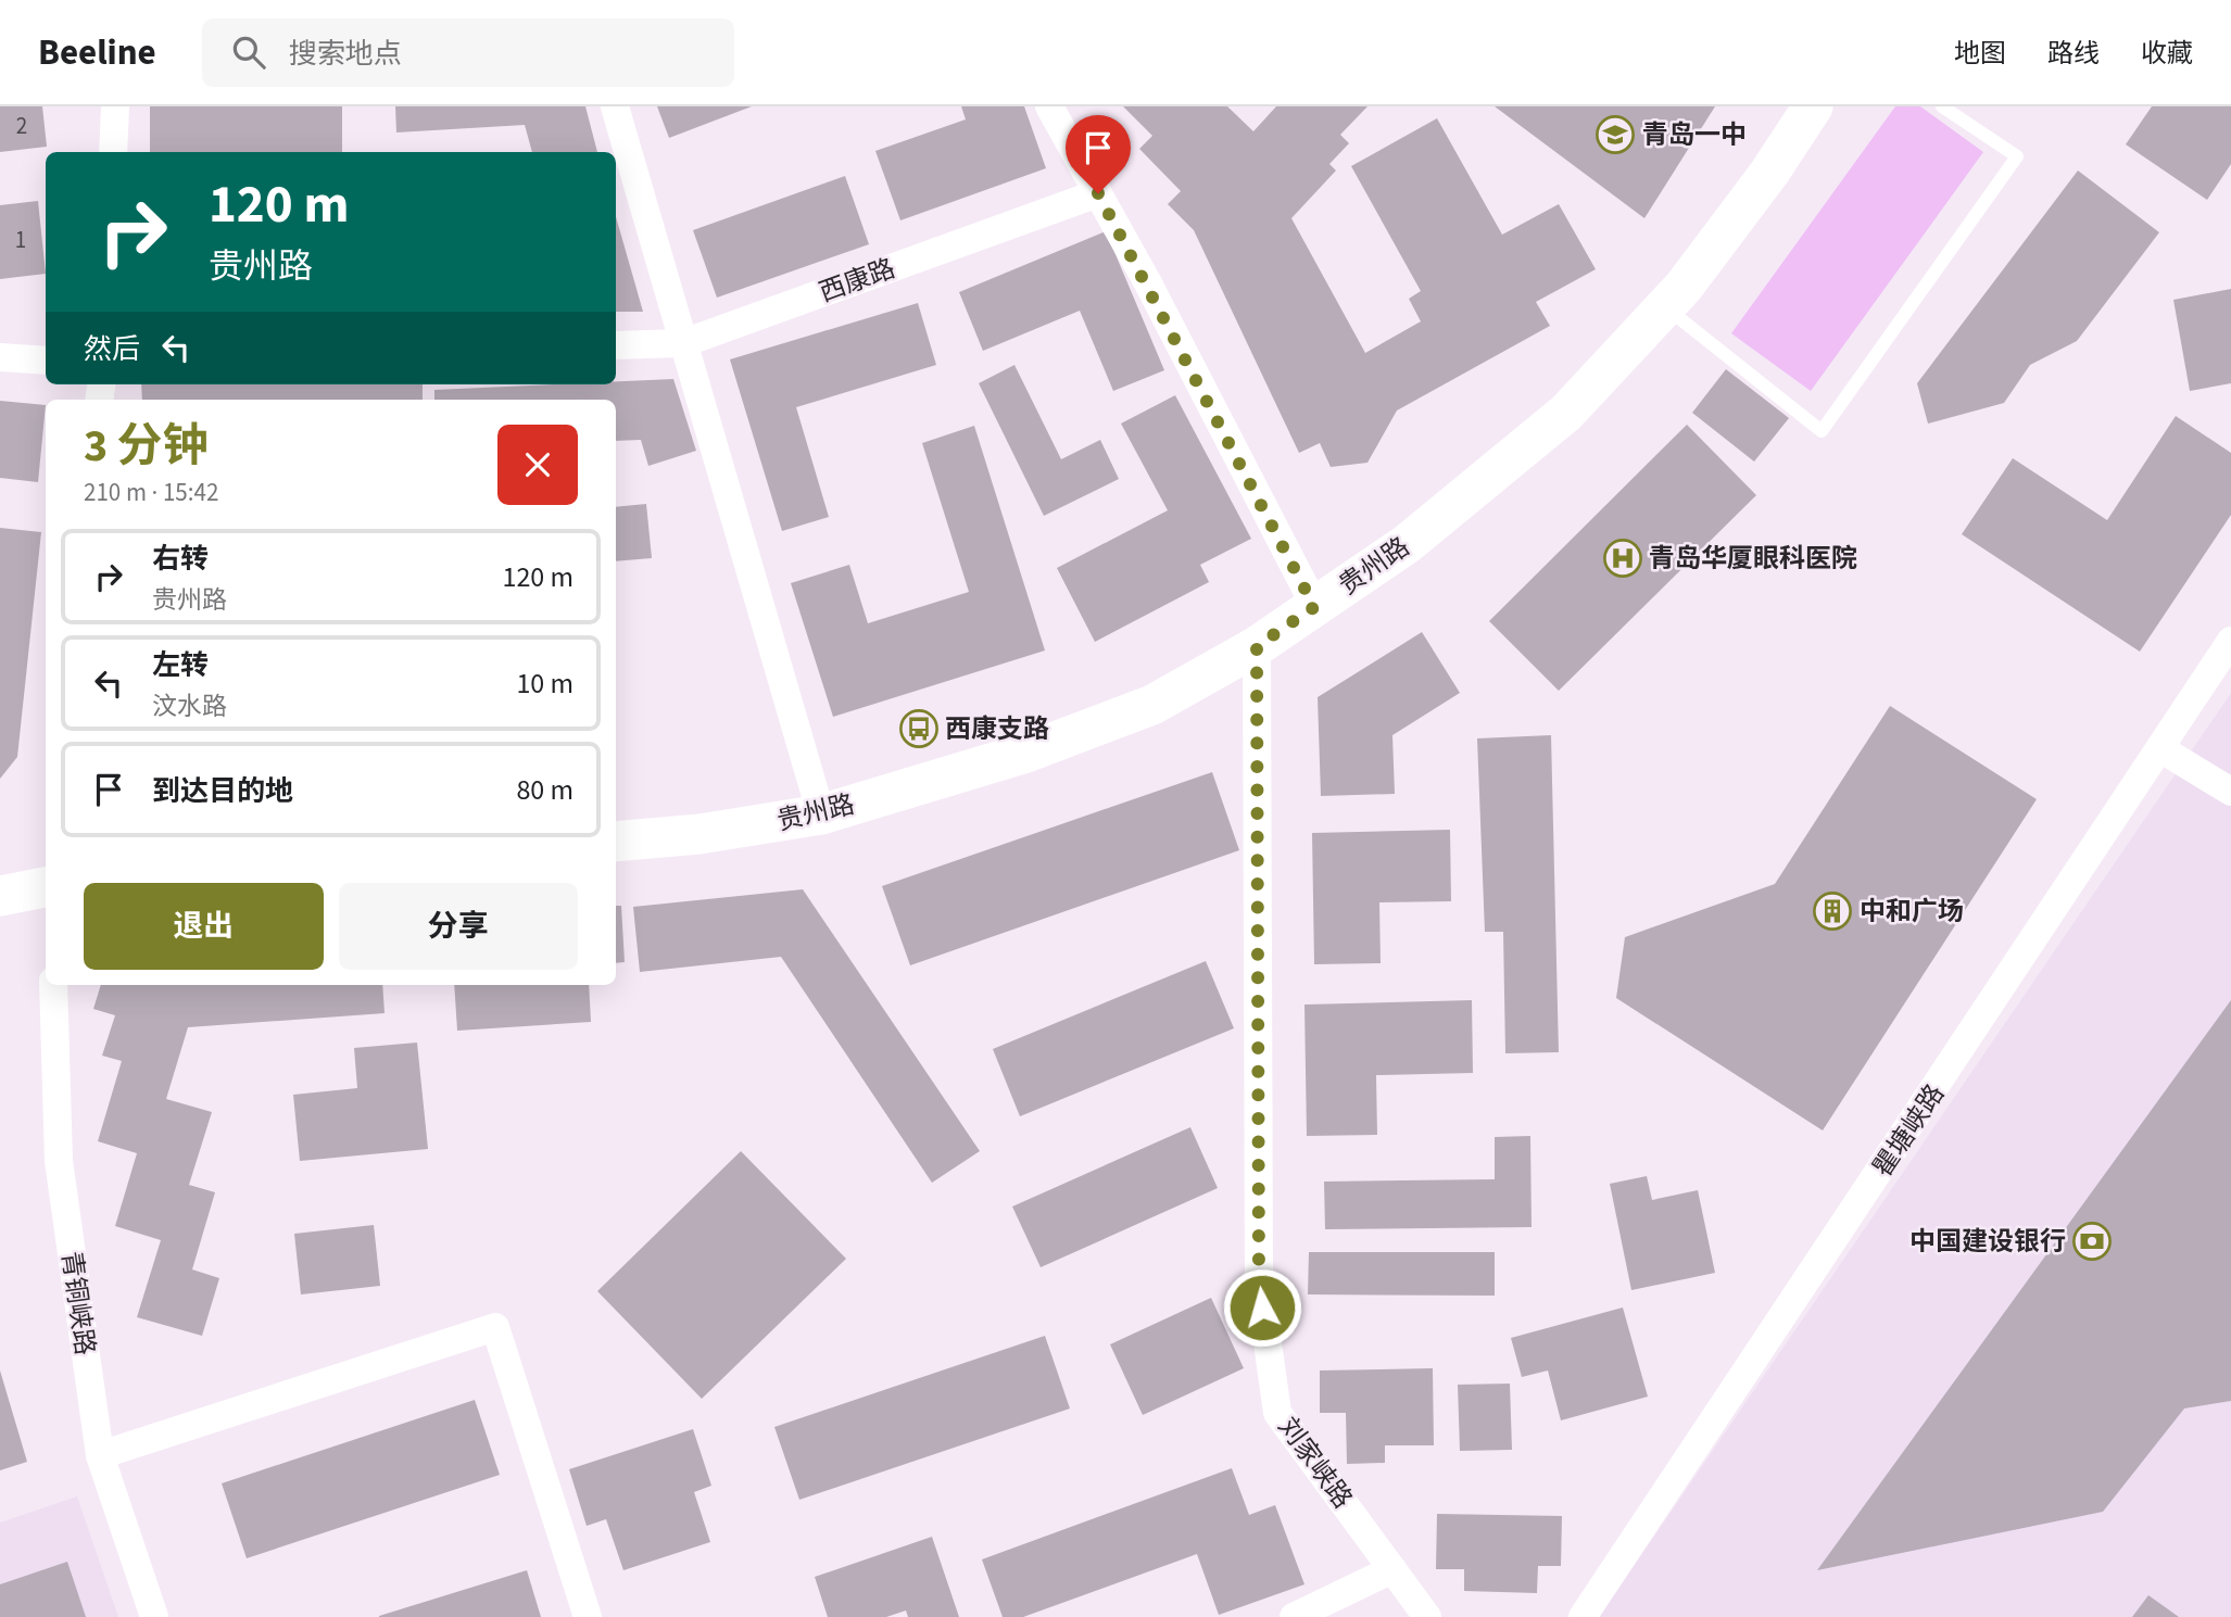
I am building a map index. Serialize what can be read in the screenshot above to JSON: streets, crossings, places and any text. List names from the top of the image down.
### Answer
{
  "streets": {
    "main road": ["贵州路"],
    "street": [
      "西康路",
      "瞿塘峡路",
      "青铜峡路",
      "刘家峡路"
    ]
  },
  "crossings": [
    ["贵州路", "刘家峡路"]
  ],
  "places": {
    "school or university": ["青岛一中"],
    "hospital": ["青岛华厦眼科医院"],
    "bus stop": ["西康支路"],
    "building": ["中和广场"],
    "bank": ["中国建设银行"]
  },
  "house_numbers": ["2", "1"],
  "page": {
    "header": "Beeline",
    "search": "搜索地点",
    "nav": ["地图", "路线", "收藏"],
    "turn": ["120 m", "贵州路"],
    "then": "然后",
    "heading": ["3 分钟", "210 m · 15:42"],
    "list": [
      {
        "name": "右转",
        "note": "贵州路",
        "value": "120 m"
      },
      {
        "name": "左转",
        "note": "汶水路",
        "value": "10 m"
      },
      {
        "name": "到达目的地",
        "value": "80 m"
      }
    ],
    "buttons": ["退出", "分享"]
  }
}
